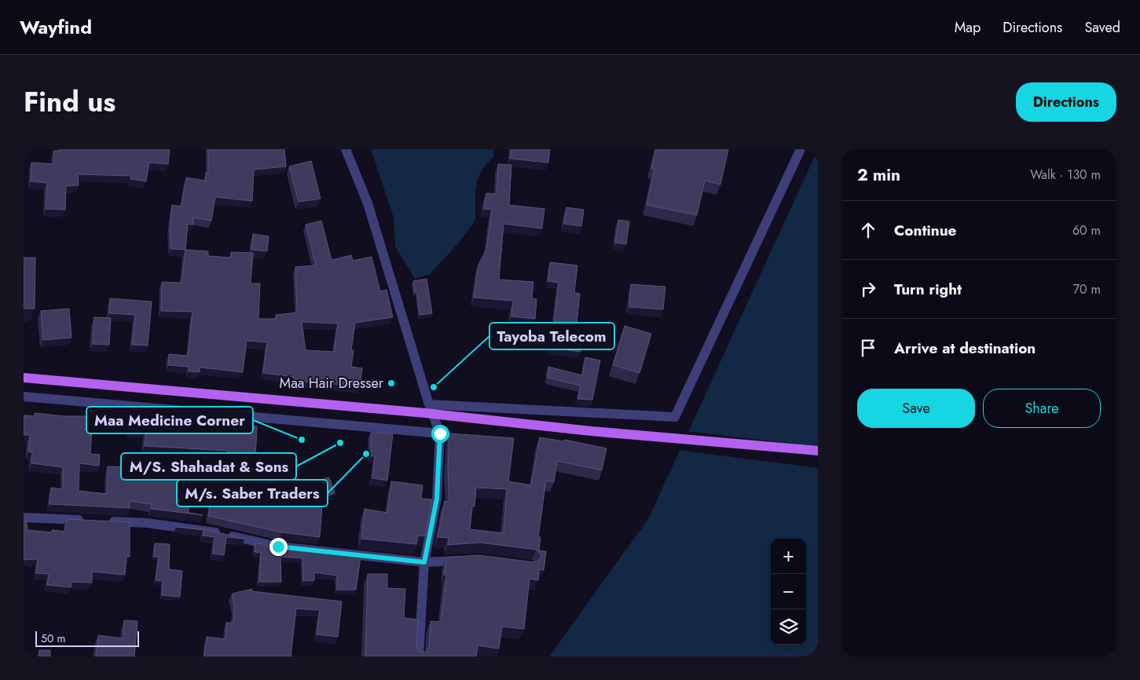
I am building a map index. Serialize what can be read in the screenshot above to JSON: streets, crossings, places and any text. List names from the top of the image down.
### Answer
{
  "places": [
    "Maa Hair Dresser",
    "Tayoba Telecom",
    "Maa Medicine Corner",
    "M/S. Shahadat & Sons",
    "M/s. Saber Traders"
  ],
  "scale_bar": "50 m",
  "page": {
    "header": "Wayfind",
    "nav": ["Map", "Directions", "Saved"],
    "title": "Find us",
    "buttons": [
      "Directions",
      ["Save", "Share"]
    ],
    "heading": ["2 min", "Walk · 130 m"],
    "list": [
      ["Continue", "60 m"],
      ["Turn right", "70 m"],
      "Arrive at destination"
    ],
    "map_buttons": ["+", "−"],
    "scale": "50 m"
  }
}
